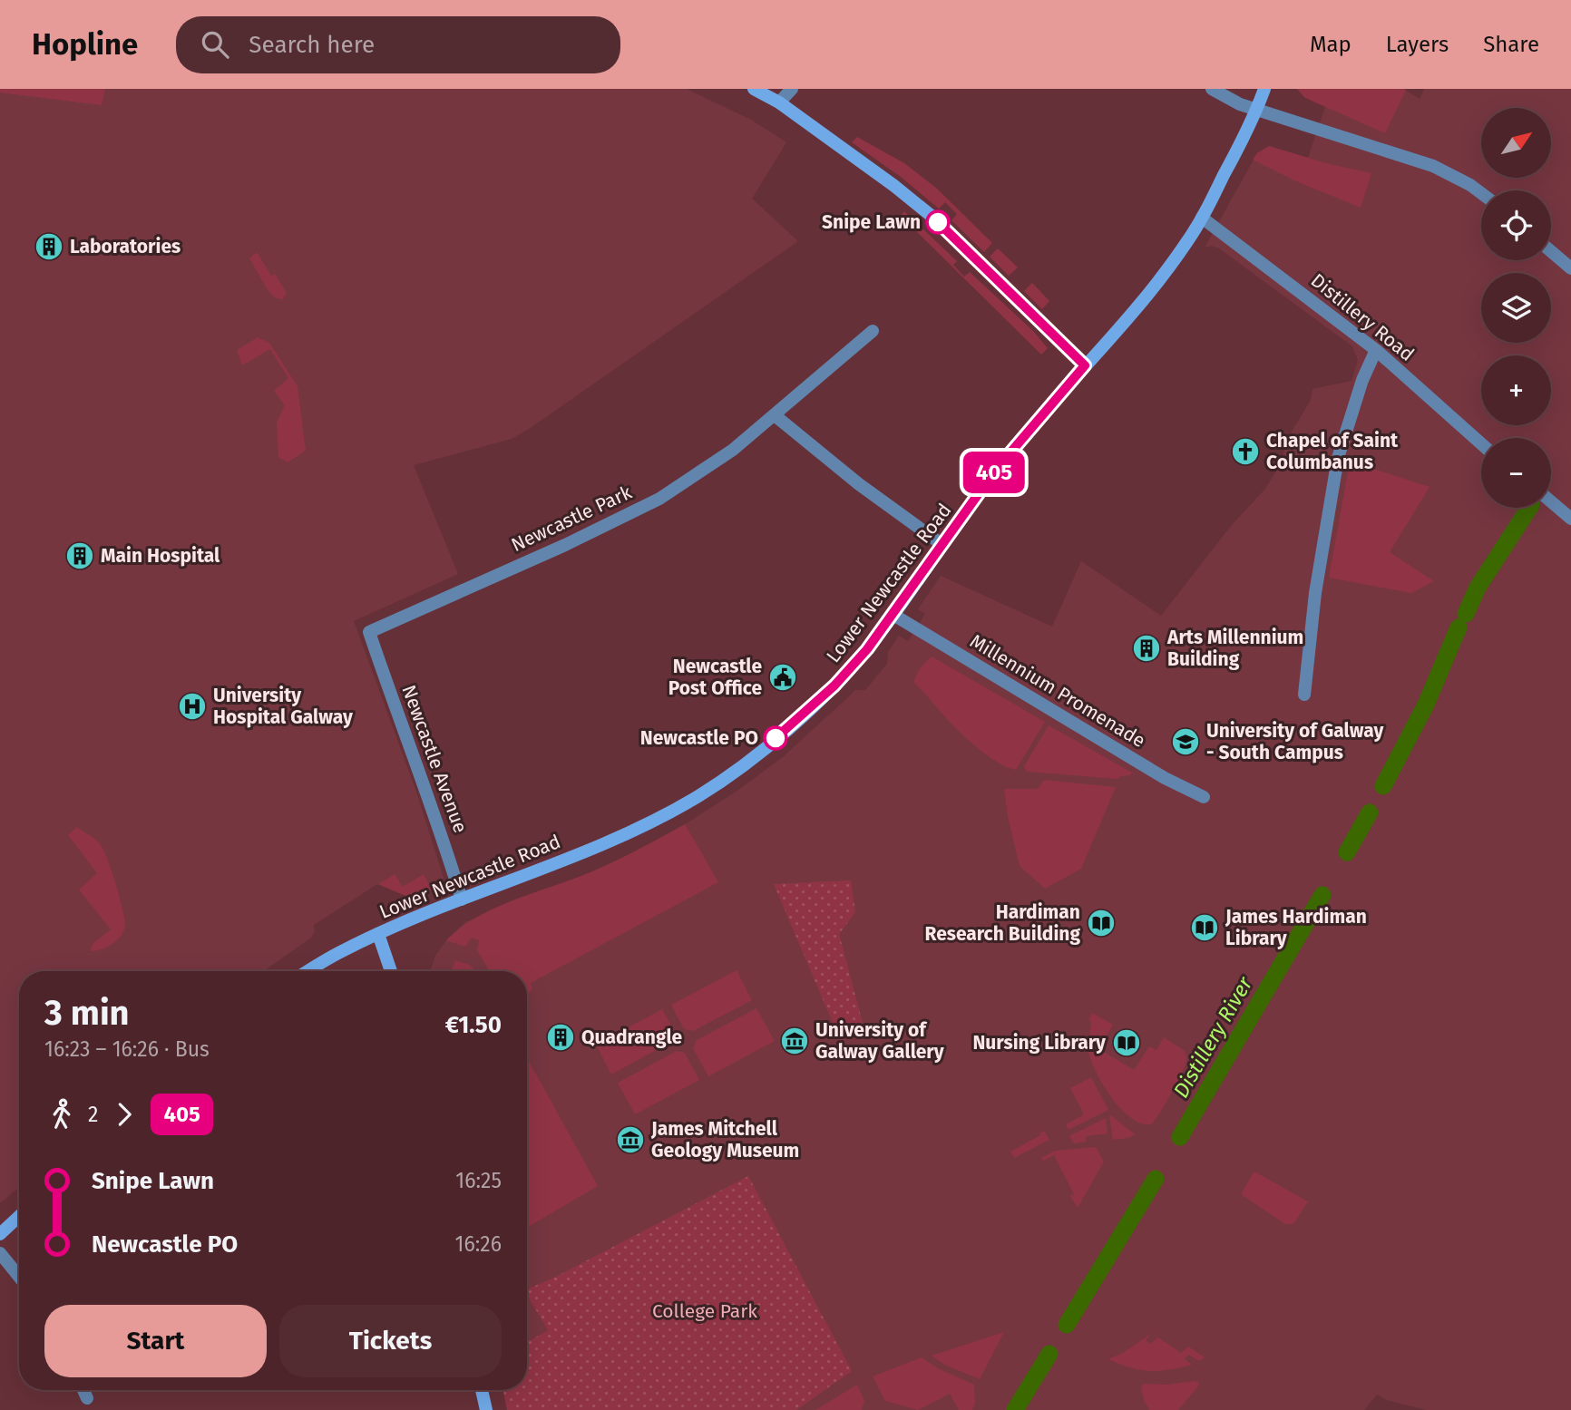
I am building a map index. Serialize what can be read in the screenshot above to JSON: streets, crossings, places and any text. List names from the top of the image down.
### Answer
{
  "streets": {
    "main road": ["Lower Newcastle Road"],
    "street": [
      "Distillery Road",
      "Newcastle Park",
      "Millennium Promenade",
      "Newcastle Avenue"
    ]
  },
  "crossings": [
    ["Distillery Road", "Lower Newcastle Road"],
    ["Newcastle Park", "Newcastle Avenue"],
    ["Lower Newcastle Road", "Millennium Promenade"],
    ["Lower Newcastle Road", "Newcastle Avenue"]
  ],
  "water": ["Distillery River"],
  "parks": ["College Park"],
  "places": {
    "other": ["Snipe Lawn", "Newcastle PO"],
    "building": [
      "Laboratories",
      "Main Hospital",
      "Arts Millennium Building",
      "Quadrangle"
    ],
    "church": ["Chapel of Saint Columbanus"],
    "public building": ["Newcastle Post Office"],
    "hospital": ["University Hospital Galway"],
    "school or university": ["University of Galway - South Campus"],
    "library": ["Hardiman Research Building", "James Hardiman Library", "Nursing Library"],
    "museum": ["University of Galway Gallery", "James Mitchell Geology Museum"]
  },
  "lines": ["bus line 405"],
  "north": "top right",
  "page": {
    "header": "Hopline",
    "search": "Search here",
    "nav": ["Map", "Layers", "Share"],
    "on_map": "405",
    "map_buttons": ["+", "−"],
    "heading": ["3 min", "16:23 – 16:26 · Bus", "€1.50"],
    "legs": ["2", "405"],
    "list": [
      {
        "name": "Snipe Lawn",
        "value": "16:25"
      },
      {
        "name": "Newcastle PO",
        "value": "16:26"
      }
    ],
    "buttons": ["Start", "Tickets"]
  }
}
